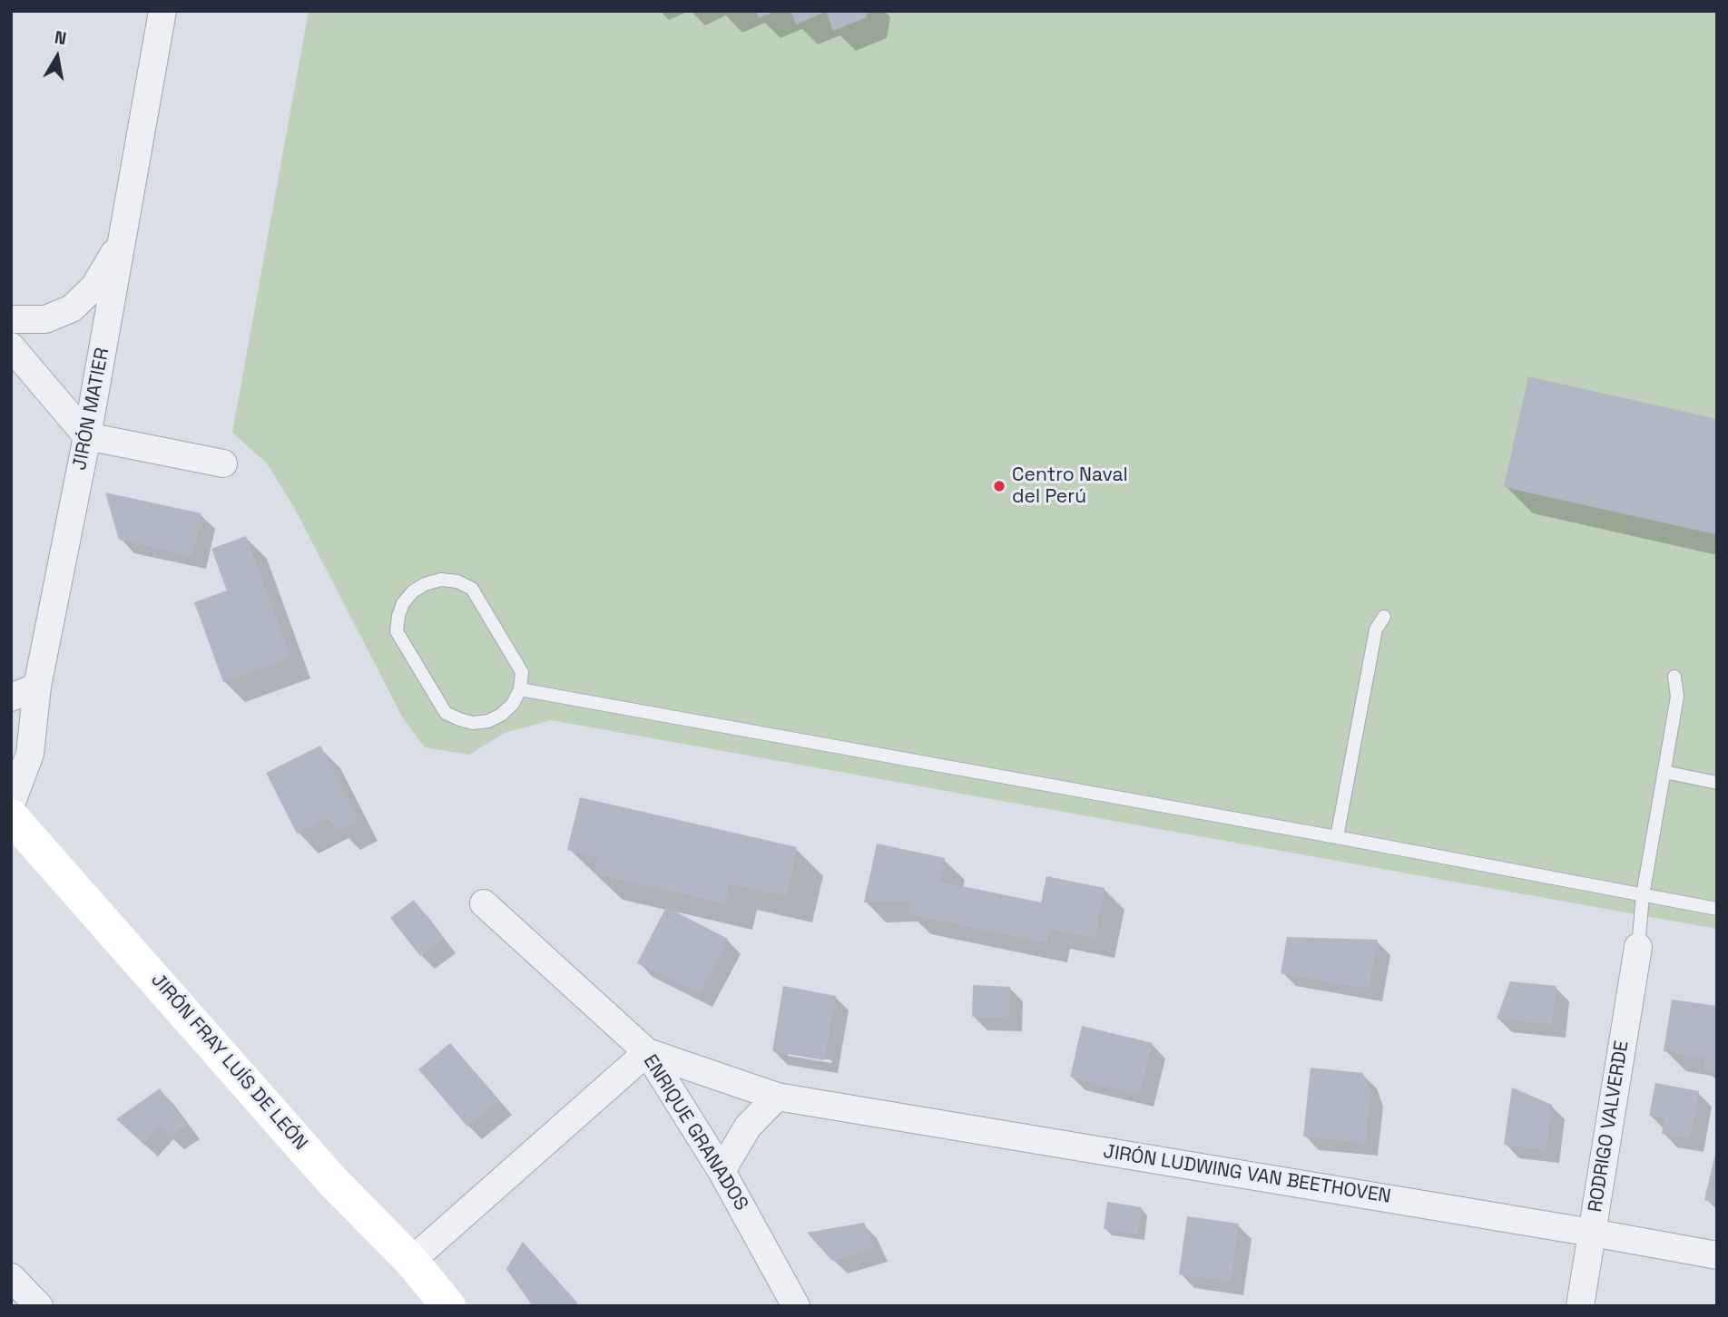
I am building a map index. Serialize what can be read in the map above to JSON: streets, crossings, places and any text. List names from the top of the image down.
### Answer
{
  "streets": {
    "street": [
      "JIRÓN MATIER",
      "JIRÓN FRAY LUÍS DE LEÓN",
      "RODRIGO VALVERDE",
      "ENRIQUE GRANADOS",
      "JIRÓN LUDWING VAN BEETHOVEN"
    ]
  },
  "crossings": [
    ["RODRIGO VALVERDE", "JIRÓN LUDWING VAN BEETHOVEN"],
    ["ENRIQUE GRANADOS", "JIRÓN LUDWING VAN BEETHOVEN"]
  ],
  "places": ["Centro Naval del Perú"],
  "north": "top"
}
